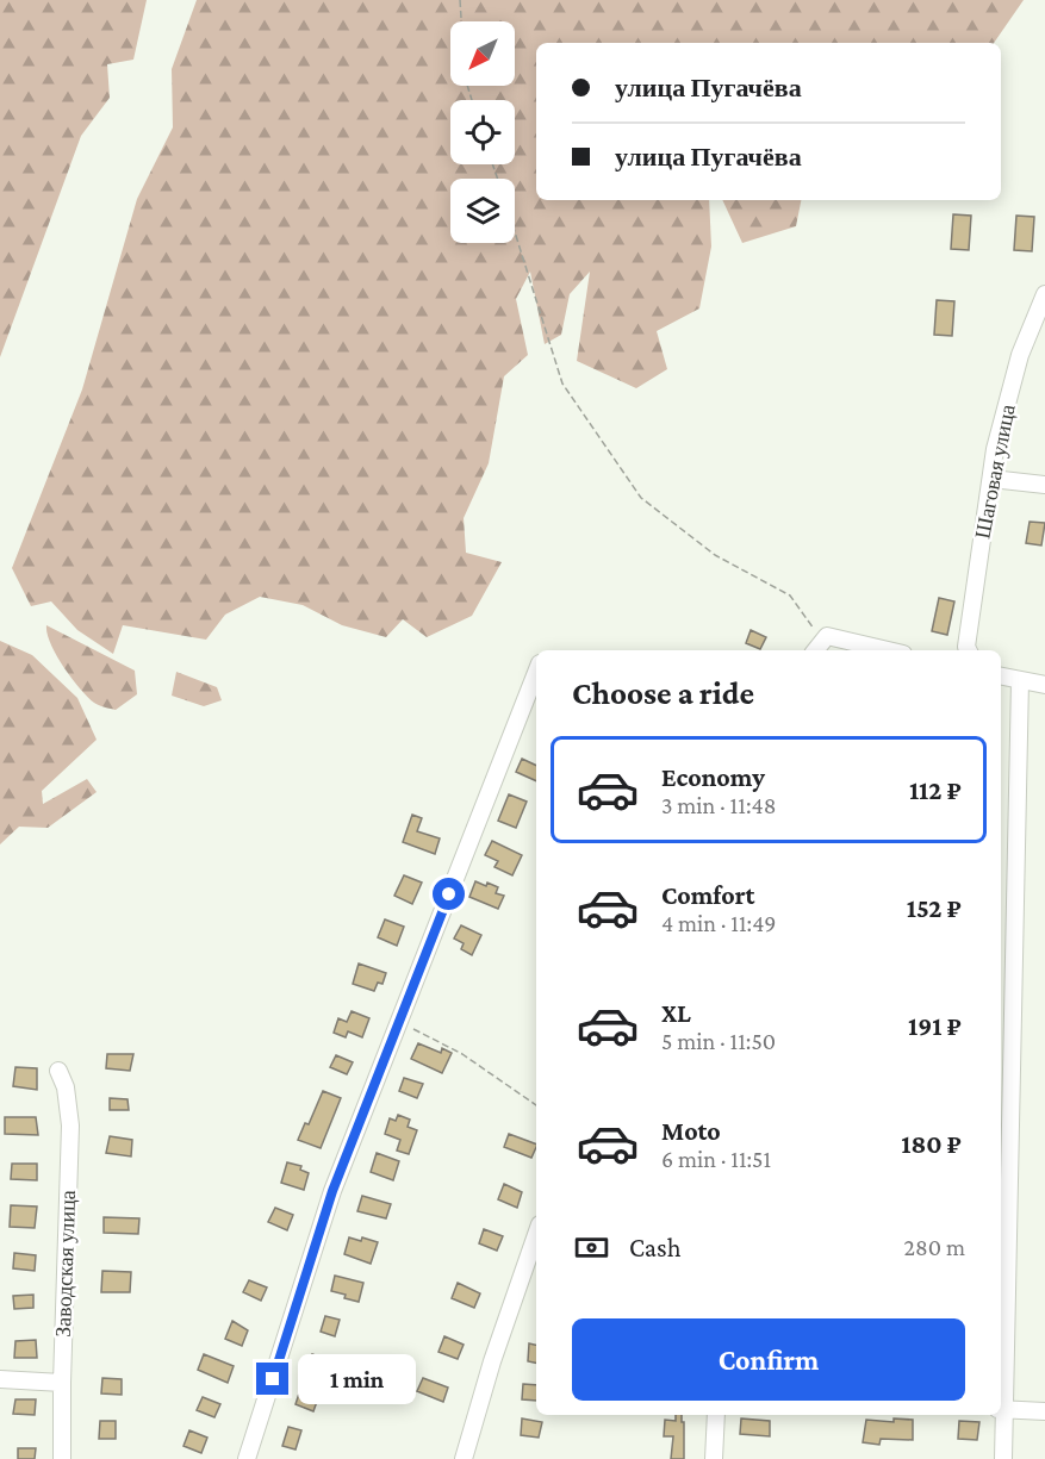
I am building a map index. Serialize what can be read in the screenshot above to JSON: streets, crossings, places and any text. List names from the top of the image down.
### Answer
{
  "streets": {
    "street": ["Шаговая улица", "Заводская улица"]
  },
  "north": "bottom left",
  "page": {
    "banner": ["улица Пугачёва", "улица Пугачёва"],
    "heading": "Choose a ride",
    "list": [
      {
        "name": "Economy",
        "note": "3 min · 11:48",
        "value": "112 ₽"
      },
      {
        "name": "Comfort",
        "note": "4 min · 11:49",
        "value": "152 ₽"
      },
      {
        "name": "XL",
        "note": "5 min · 11:50",
        "value": "191 ₽"
      },
      {
        "name": "Moto",
        "note": "6 min · 11:51",
        "value": "180 ₽"
      }
    ],
    "pay": ["Cash", "280 m"],
    "buttons": "Confirm",
    "bubble": "1 min"
  }
}
